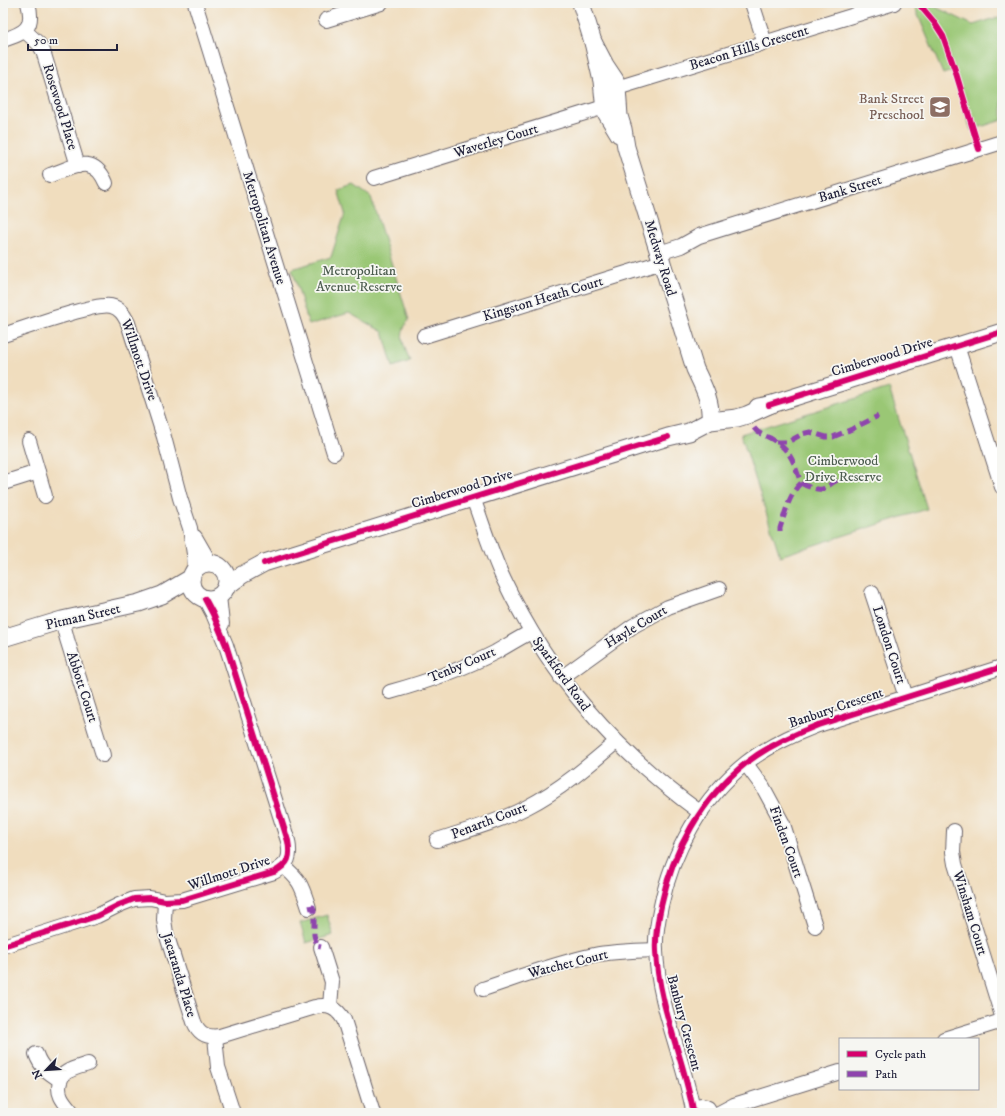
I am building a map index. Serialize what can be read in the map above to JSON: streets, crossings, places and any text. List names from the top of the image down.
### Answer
{
  "streets": {
    "street": [
      "Beacon Hills Crescent",
      "Rosewood Place",
      "Waverley Court",
      "Bank Street",
      "Metropolitan Avenue",
      "Medway Road",
      "Kingston Heath Court",
      "Cimberwood Drive",
      "Willmott Drive",
      "Pitman Street",
      "Hayle Court",
      "London Court",
      "Tenby Court",
      "Sparkford Road",
      "Abbott Court",
      "Banbury Crescent",
      "Penarth Court",
      "Finden Court",
      "Winsham Court",
      "Watchet Court",
      "Jacaranda Place"
    ]
  },
  "crossings": [
    ["Beacon Hills Crescent", "Waverley Court"],
    ["Beacon Hills Crescent", "Medway Road"],
    ["Waverley Court", "Medway Road"],
    ["Bank Street", "Medway Road"],
    ["Bank Street", "Kingston Heath Court"],
    ["Medway Road", "Kingston Heath Court"],
    ["Medway Road", "Cimberwood Drive"],
    ["Cimberwood Drive", "Willmott Drive"],
    ["Cimberwood Drive", "Pitman Street"],
    ["Cimberwood Drive", "Sparkford Road"],
    ["Willmott Drive", "Pitman Street"],
    ["Willmott Drive", "Jacaranda Place"],
    ["Pitman Street", "Abbott Court"],
    ["Hayle Court", "Sparkford Road"],
    ["London Court", "Banbury Crescent"],
    ["Tenby Court", "Sparkford Road"],
    ["Sparkford Road", "Banbury Crescent"],
    ["Sparkford Road", "Penarth Court"],
    ["Banbury Crescent", "Finden Court"],
    ["Banbury Crescent", "Watchet Court"]
  ],
  "parks": ["Metropolitan Avenue Reserve", "Cimberwood Drive Reserve"],
  "places": {
    "school or university": ["Bank Street Preschool"]
  },
  "legend": ["Cycle path", "Path"],
  "scale_bar": "50 m",
  "north": "bottom left"
}
